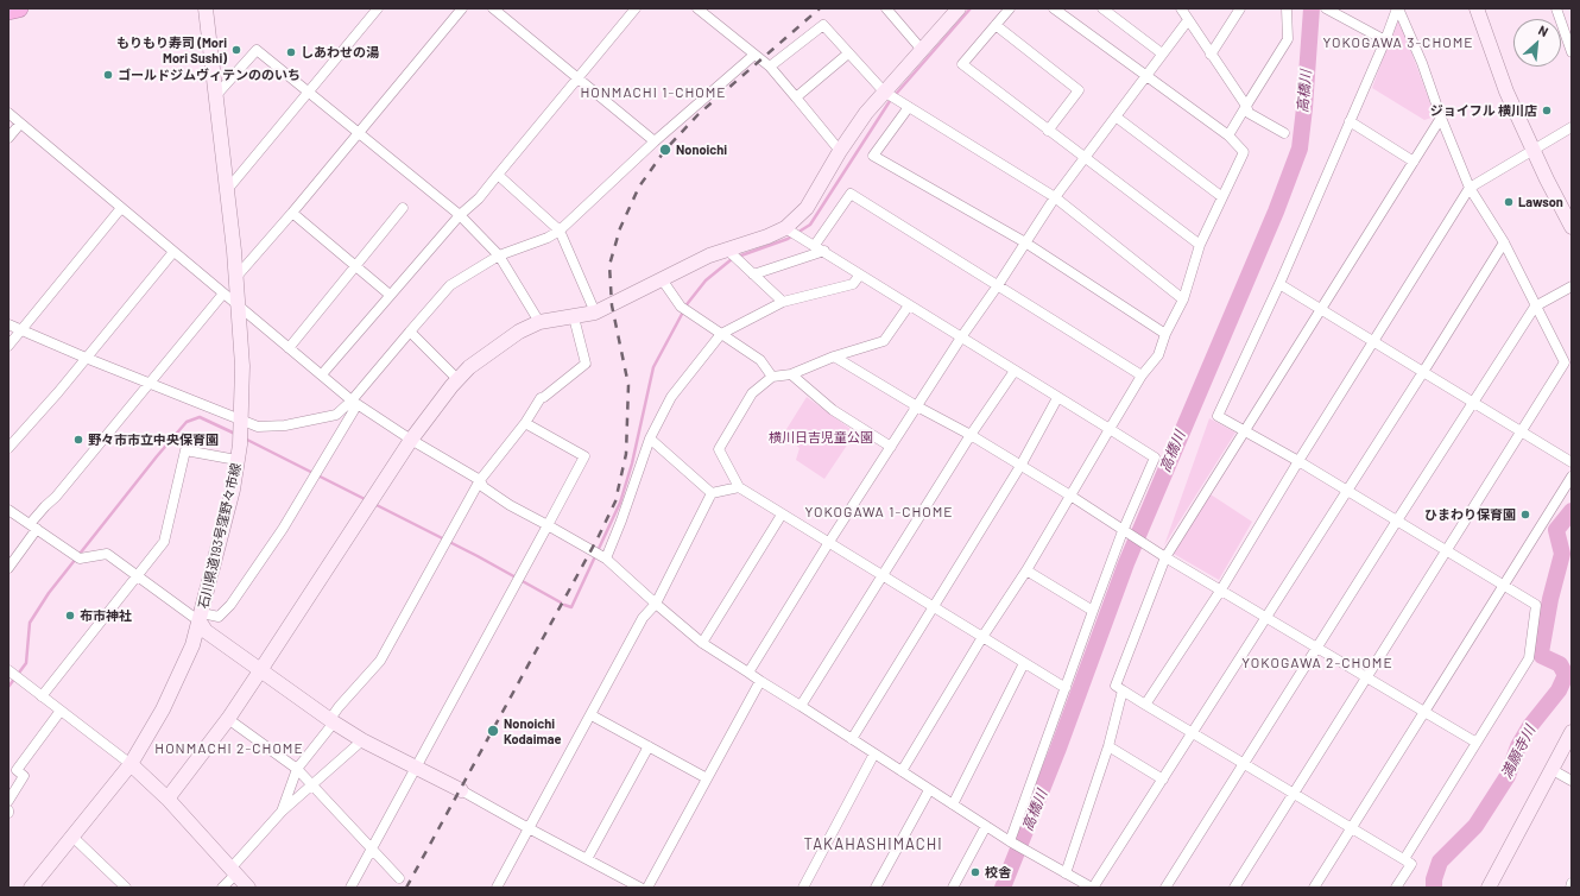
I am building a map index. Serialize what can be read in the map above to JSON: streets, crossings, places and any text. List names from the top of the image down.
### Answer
{
  "streets": {
    "street": ["石川県道193号窪野々市線"]
  },
  "districts": [
    "YOKOGAWA 3-CHOME",
    "HONMACHI 1-CHOME",
    "YOKOGAWA 1-CHOME",
    "YOKOGAWA 2-CHOME",
    "HONMACHI 2-CHOME",
    "TAKAHASHIMACHI"
  ],
  "water": ["高橋川", "満願寺川"],
  "parks": ["横川日吉児童公園"],
  "places": [
    "もりもり寿司 (Mori Mori Sushi)",
    "しあわせの湯",
    "ゴールドジムヴィテンののいち",
    "ジョイフル 横川店",
    "Nonoichi",
    "Lawson",
    "野々市市立中央保育園",
    "ひまわり保育園",
    "布市神社",
    "Nonoichi Kodaimae",
    "校舎"
  ],
  "north": "top right"
}
